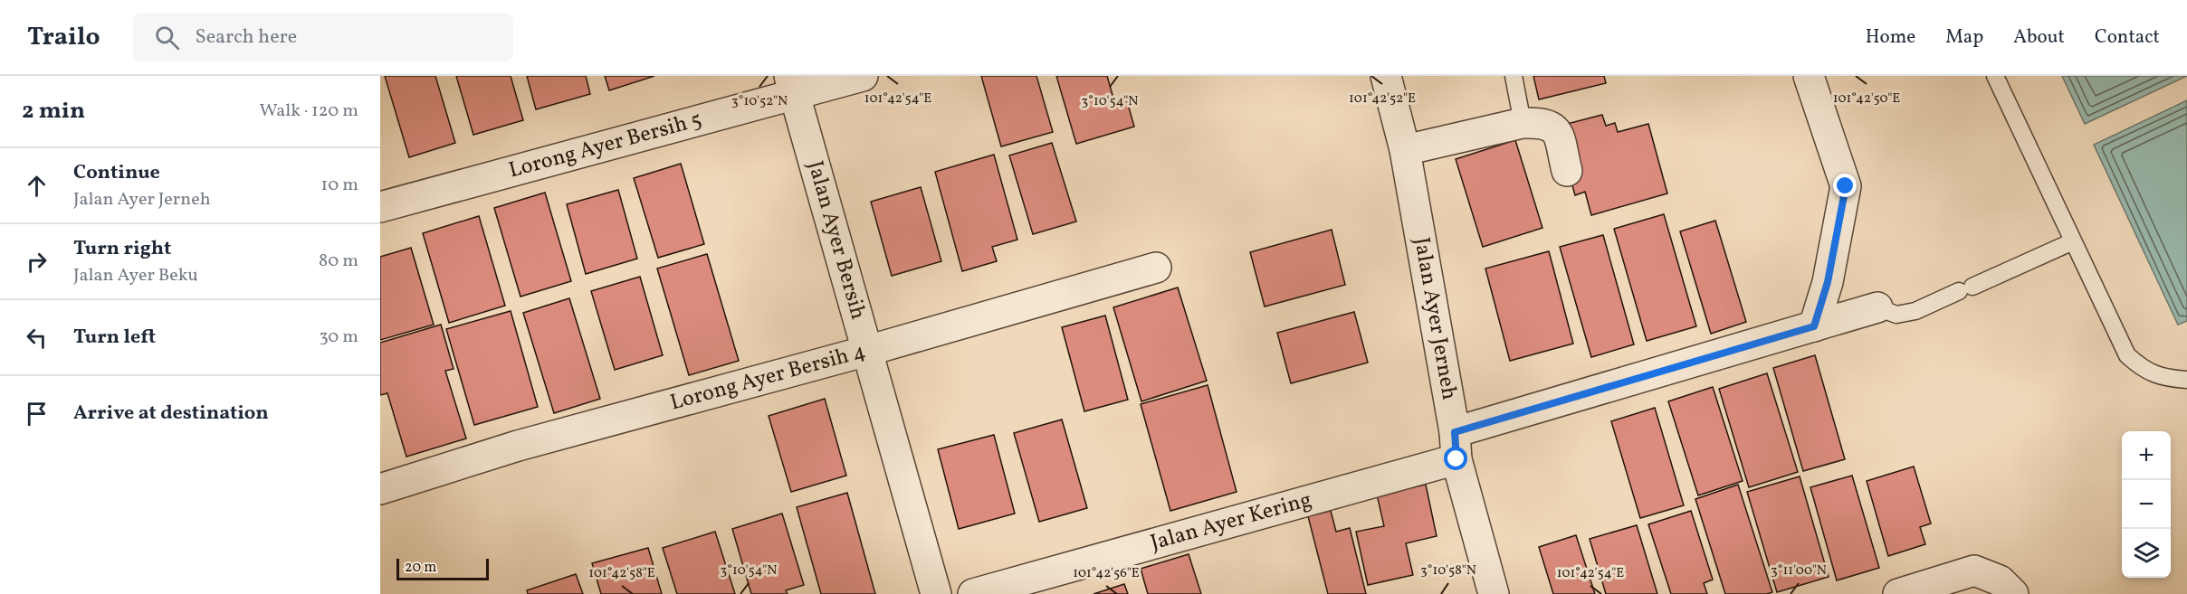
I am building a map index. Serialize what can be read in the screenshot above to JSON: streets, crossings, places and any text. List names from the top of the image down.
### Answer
{
  "streets": {
    "street": [
      "Lorong Ayer Bersih 5",
      "Jalan Ayer Bersih",
      "Jalan Ayer Jerneh",
      "Lorong Ayer Bersih 4",
      "Jalan Ayer Kering"
    ]
  },
  "crossings": [
    ["Lorong Ayer Bersih 5", "Jalan Ayer Bersih"],
    ["Jalan Ayer Bersih", "Lorong Ayer Bersih 4"],
    ["Jalan Ayer Jerneh", "Jalan Ayer Kering"]
  ],
  "scale_bar": "20 m",
  "page": {
    "header": "Trailo",
    "search": "Search here",
    "nav": [
      "Home",
      "Map",
      "About",
      "Contact"
    ],
    "heading": ["2 min", "Walk · 120 m"],
    "list": [
      ["Continue", "Jalan Ayer Jerneh", "10 m"],
      ["Turn right", "Jalan Ayer Beku", "80 m"],
      ["Turn left", "30 m"],
      "Arrive at destination"
    ],
    "map_buttons": ["+", "−"],
    "scale": "20 m"
  },
  "coordinates": [
    "101°42'54\"E",
    "101°42'52\"E",
    "101°42'50\"E",
    "3°10'52\"N",
    "3°10'54\"N",
    "3°10'58\"N",
    "3°11'00\"N",
    "101°42'58\"E",
    "101°42'56\"E"
  ]
}
